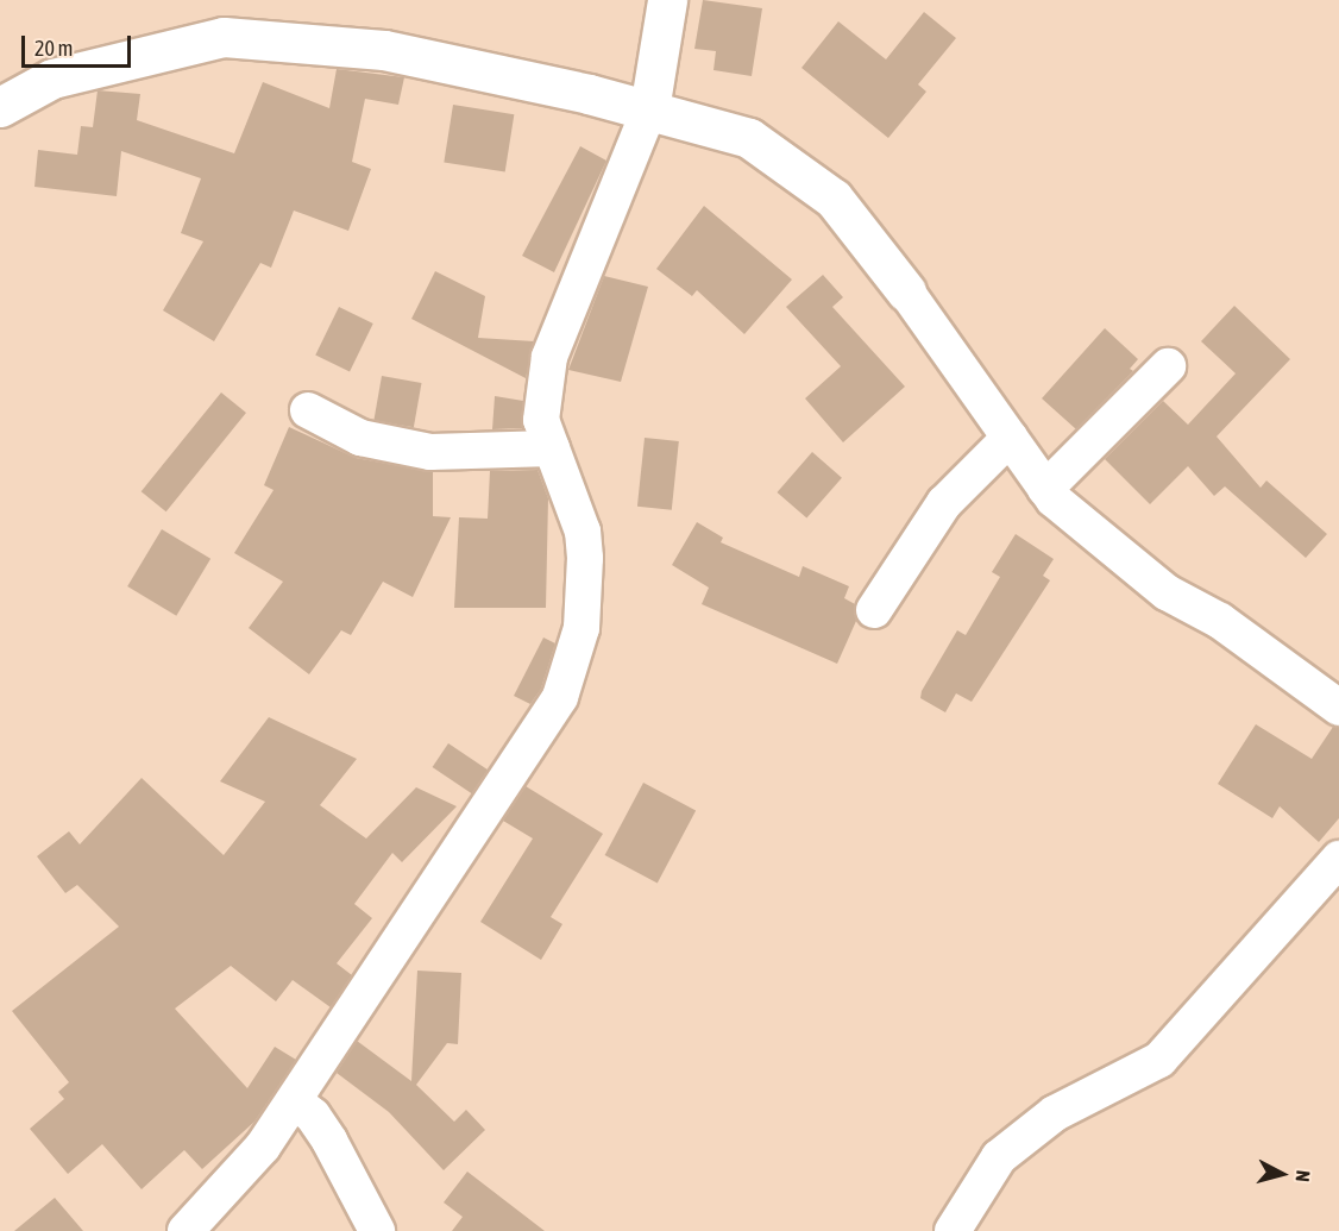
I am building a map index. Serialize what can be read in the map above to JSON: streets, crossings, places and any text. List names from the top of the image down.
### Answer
{
  "scale_bar": "20 m",
  "north": "right"
}
